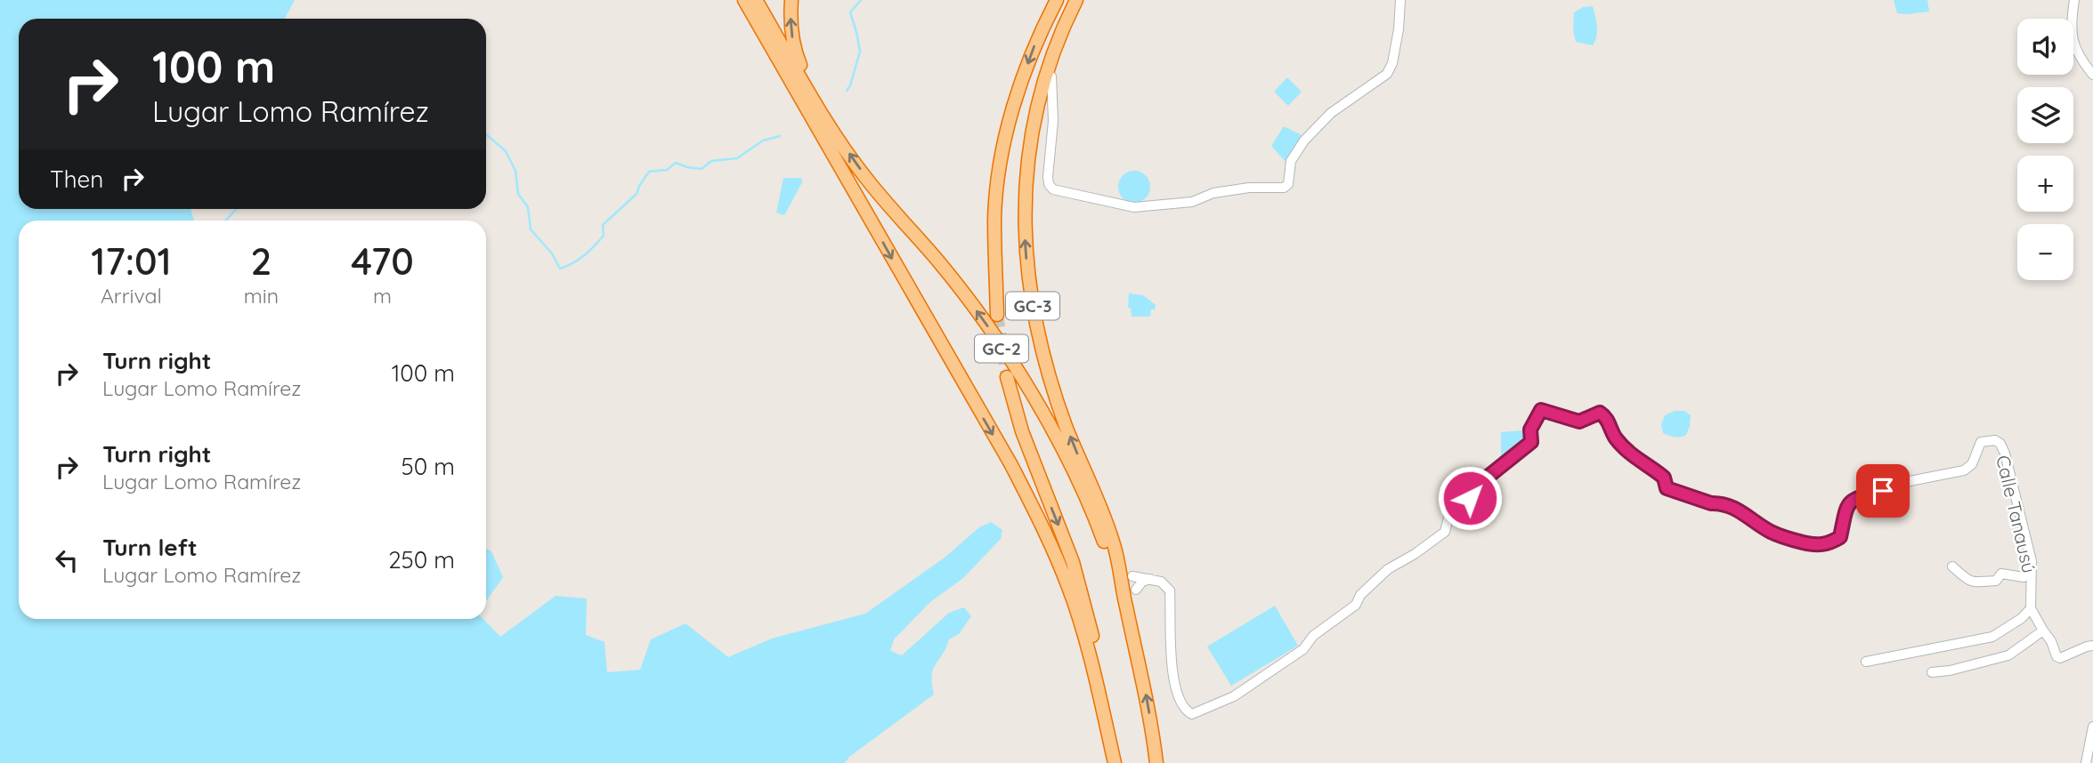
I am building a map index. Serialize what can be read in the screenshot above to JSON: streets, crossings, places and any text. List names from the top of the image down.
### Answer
{
  "streets": {
    "highway": ["GC-3", "GC-2"],
    "street": ["Calle Tanausú"]
  },
  "crossings": [
    ["GC-3", "GC-2"]
  ],
  "page": {
    "map_buttons": ["+", "−"],
    "turn": ["100 m", "Lugar Lomo Ramírez"],
    "then": "Then",
    "eta": [
      "17:01",
      "Arrival",
      "2",
      "min",
      "470",
      "m"
    ],
    "list": [
      {
        "name": "Turn right",
        "note": "Lugar Lomo Ramírez",
        "value": "100 m"
      },
      {
        "name": "Turn right",
        "note": "Lugar Lomo Ramírez",
        "value": "50 m"
      },
      {
        "name": "Turn left",
        "note": "Lugar Lomo Ramírez",
        "value": "250 m"
      }
    ]
  }
}
